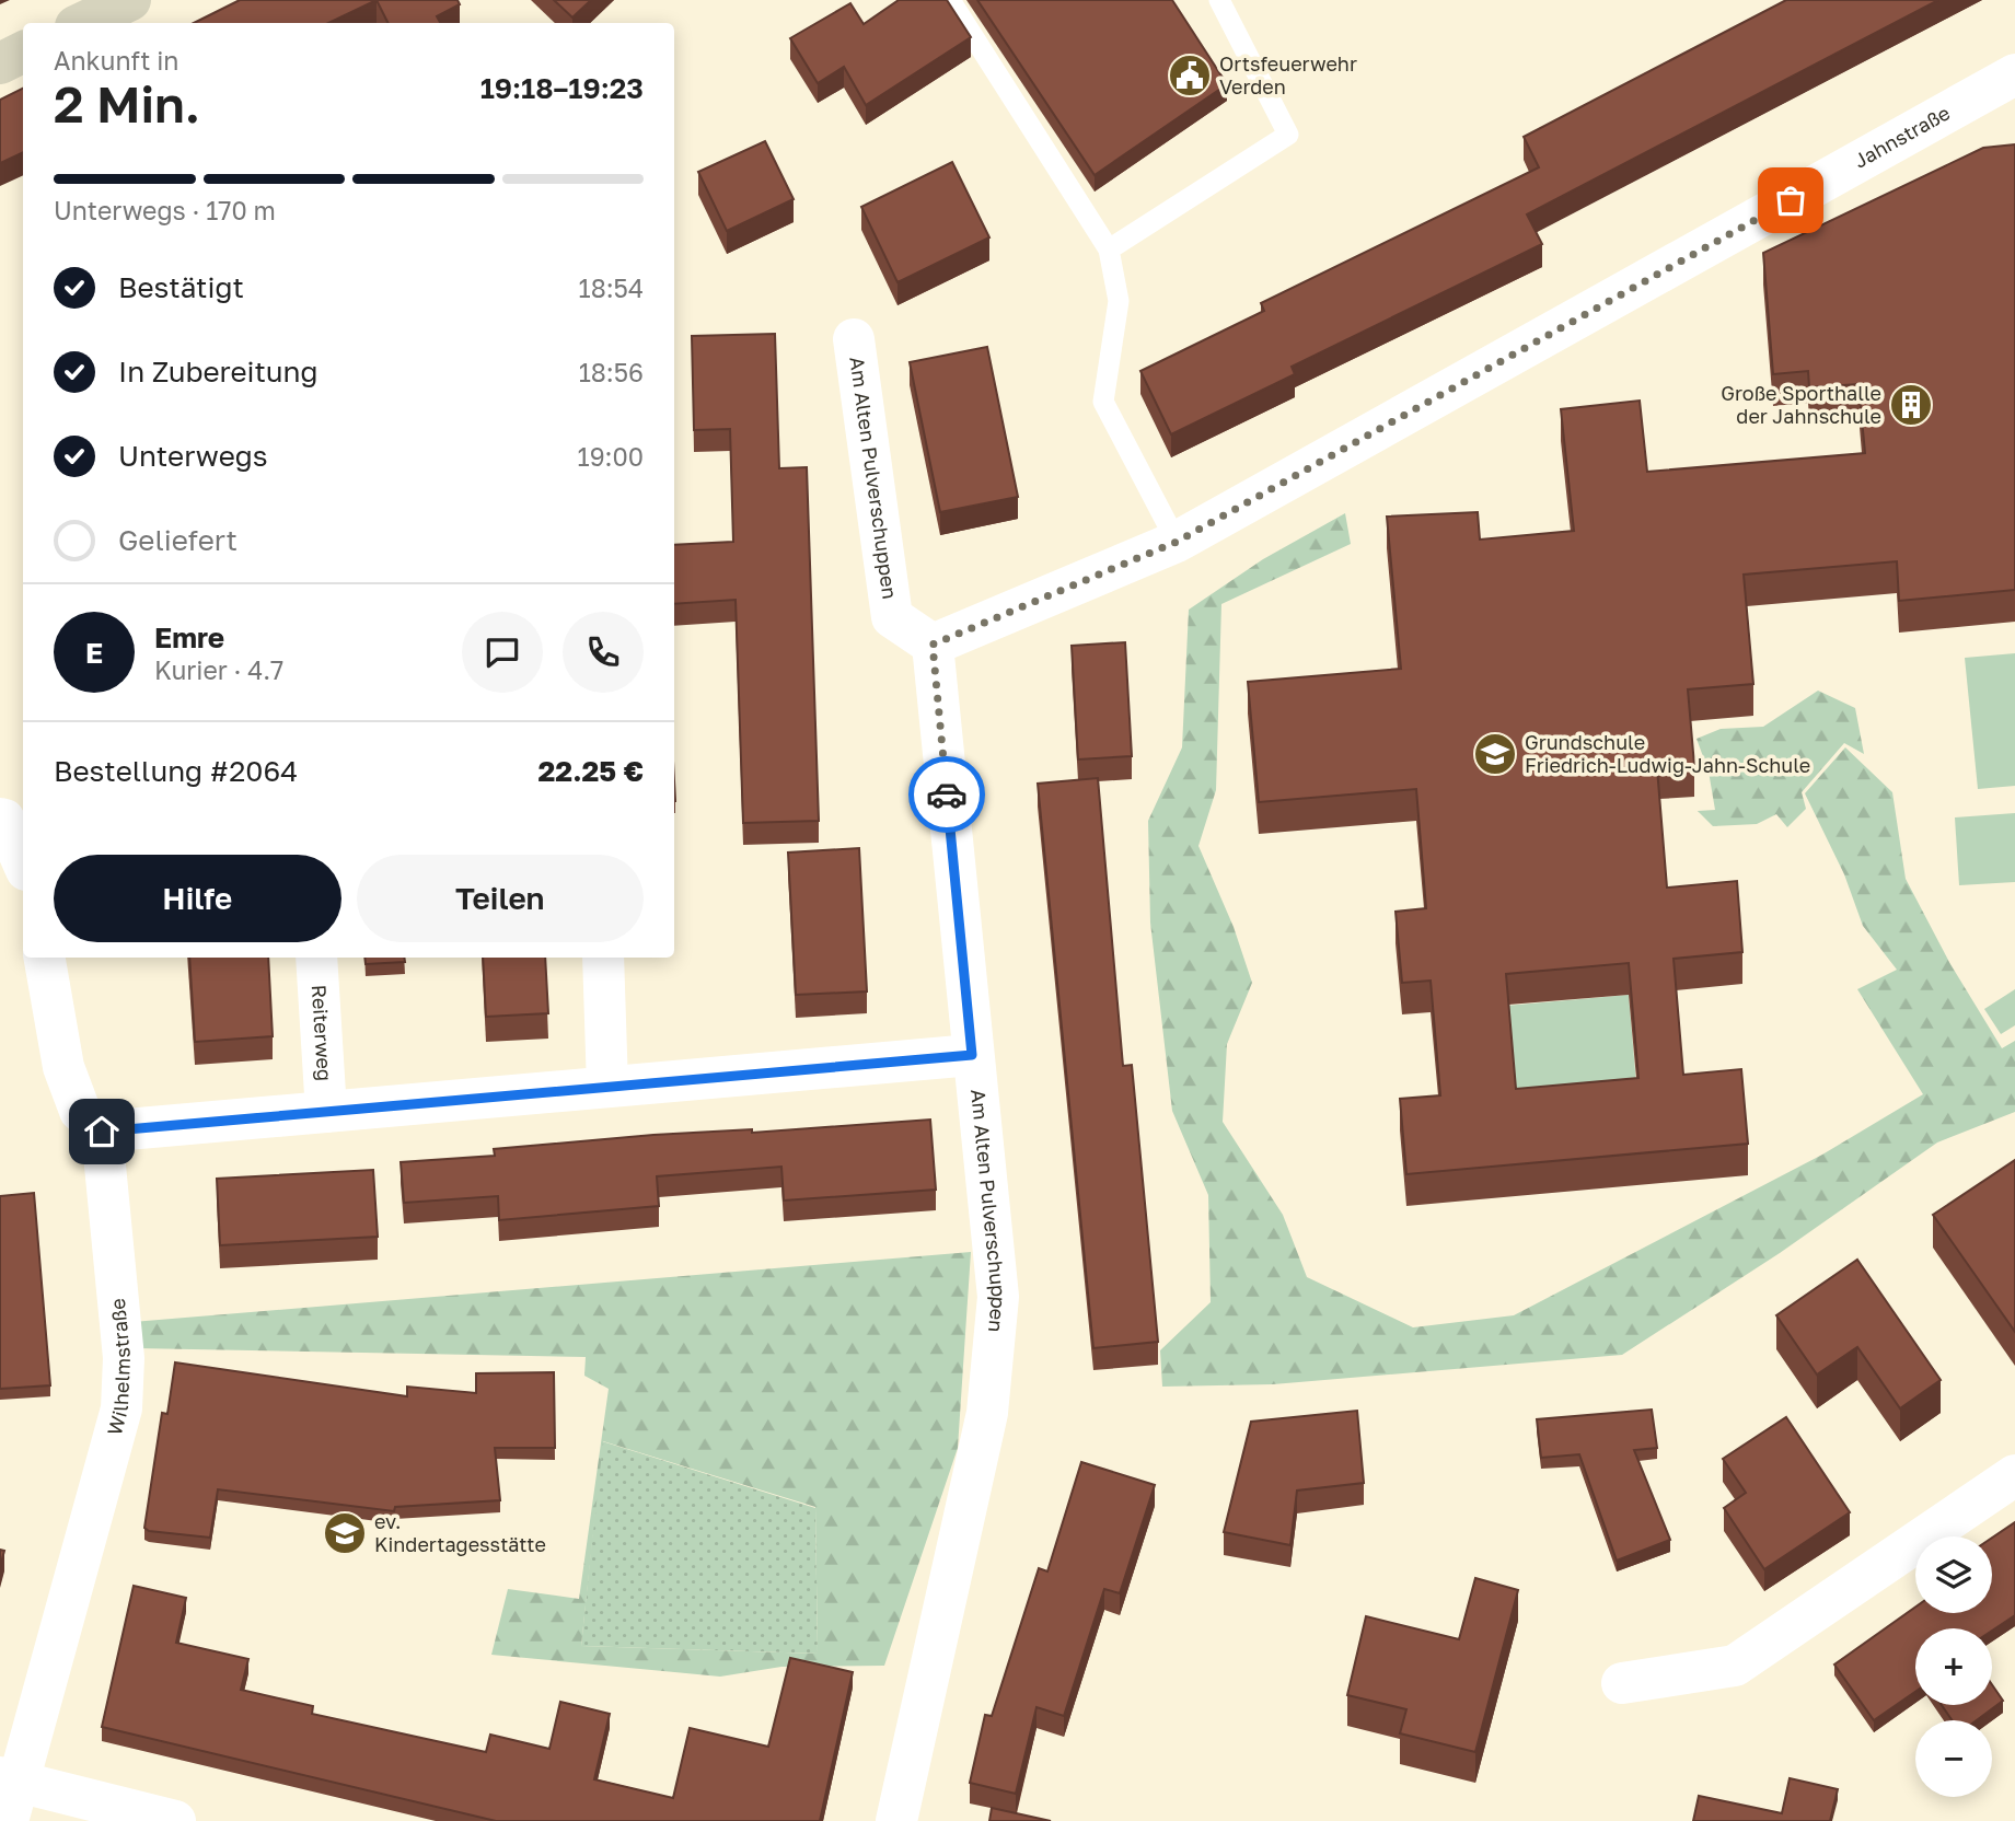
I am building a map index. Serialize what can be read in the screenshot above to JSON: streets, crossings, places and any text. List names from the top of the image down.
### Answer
{
  "streets": {
    "street": [
      "Jahnstraße",
      "Am Alten Pulverschuppen",
      "Reiterweg",
      "Wilhelmstraße"
    ]
  },
  "crossings": [
    ["Jahnstraße", "Am Alten Pulverschuppen"]
  ],
  "places": {
    "public building": ["Ortsfeuerwehr Verden"],
    "building": ["Große Sporthalle der Jahnschule"],
    "school or university": ["Grundschule Friedrich-Ludwig-Jahn-Schule", "ev. Kindertagesstätte"]
  },
  "page": {
    "heading": ["2 Min.", "Ankunft in", "19:18–19:23"],
    "panel": [
      "Emre",
      "Kurier · 4.7",
      "Bestellung #2064",
      "22.25 €"
    ],
    "bar": "Unterwegs · 170 m",
    "list": [
      ["Bestätigt", "18:54"],
      ["In Zubereitung", "18:56"],
      ["Unterwegs", "19:00"],
      "Geliefert"
    ],
    "round": "E",
    "buttons": ["Hilfe", "Teilen"],
    "map_buttons": ["+", "−"]
  }
}
